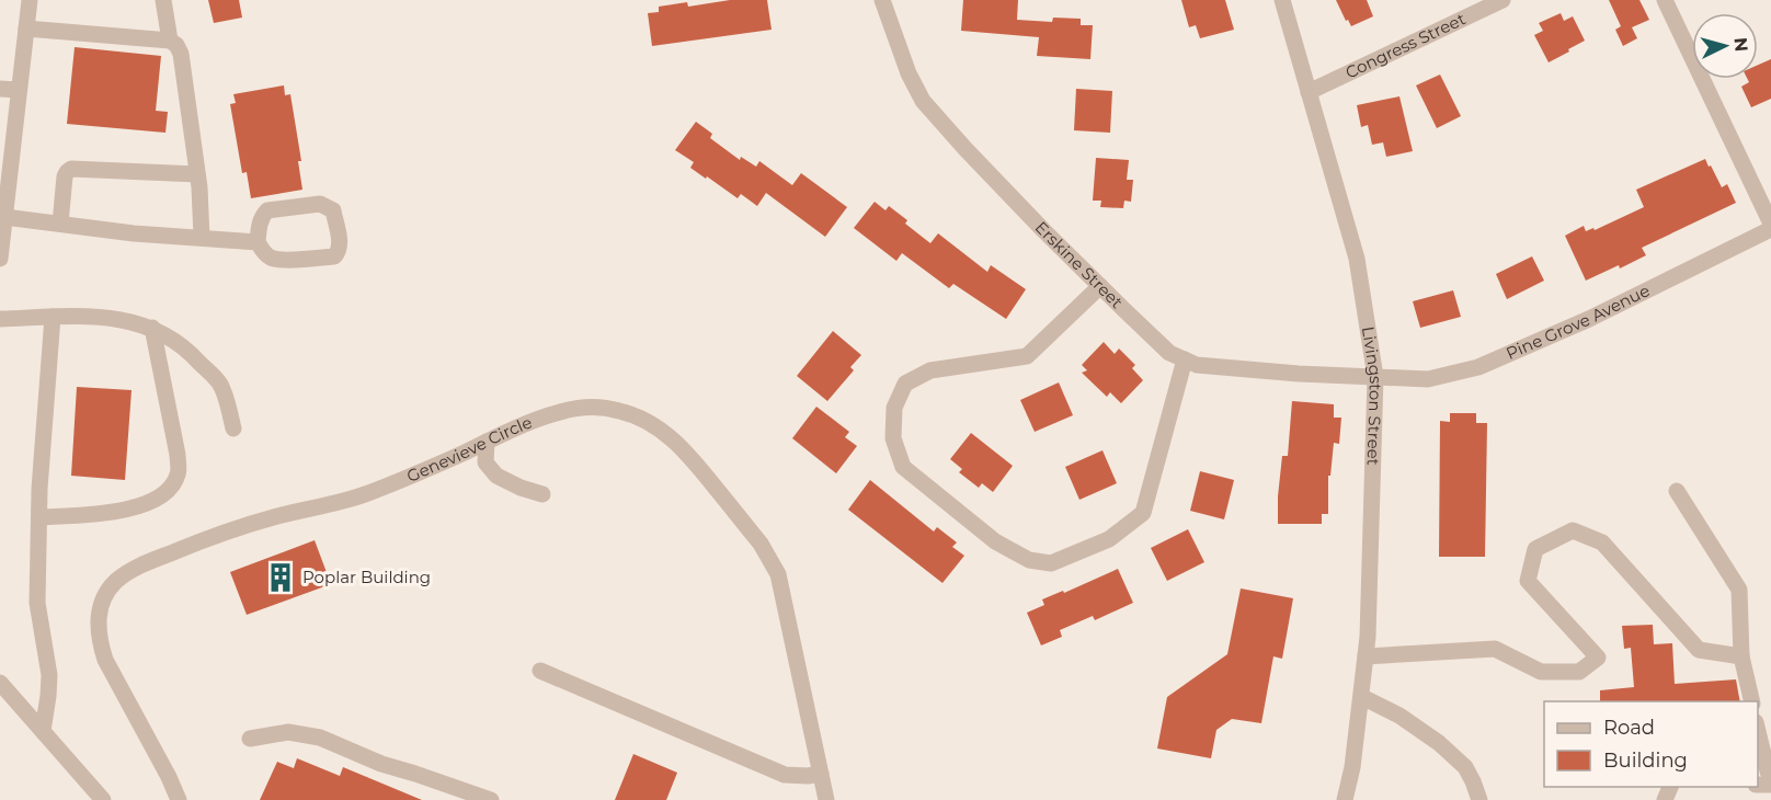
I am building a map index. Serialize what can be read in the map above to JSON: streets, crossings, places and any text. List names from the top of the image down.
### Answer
{
  "streets": {
    "street": [
      "Congress Street",
      "Erskine Street",
      "Pine Grove Avenue",
      "Livingston Street",
      "Genevieve Circle"
    ]
  },
  "crossings": [
    ["Congress Street", "Livingston Street"],
    ["Erskine Street", "Pine Grove Avenue"],
    ["Erskine Street", "Livingston Street"],
    ["Pine Grove Avenue", "Livingston Street"]
  ],
  "places": {
    "building": ["Poplar Building"]
  },
  "legend": ["Road", "Building"],
  "north": "right"
}
